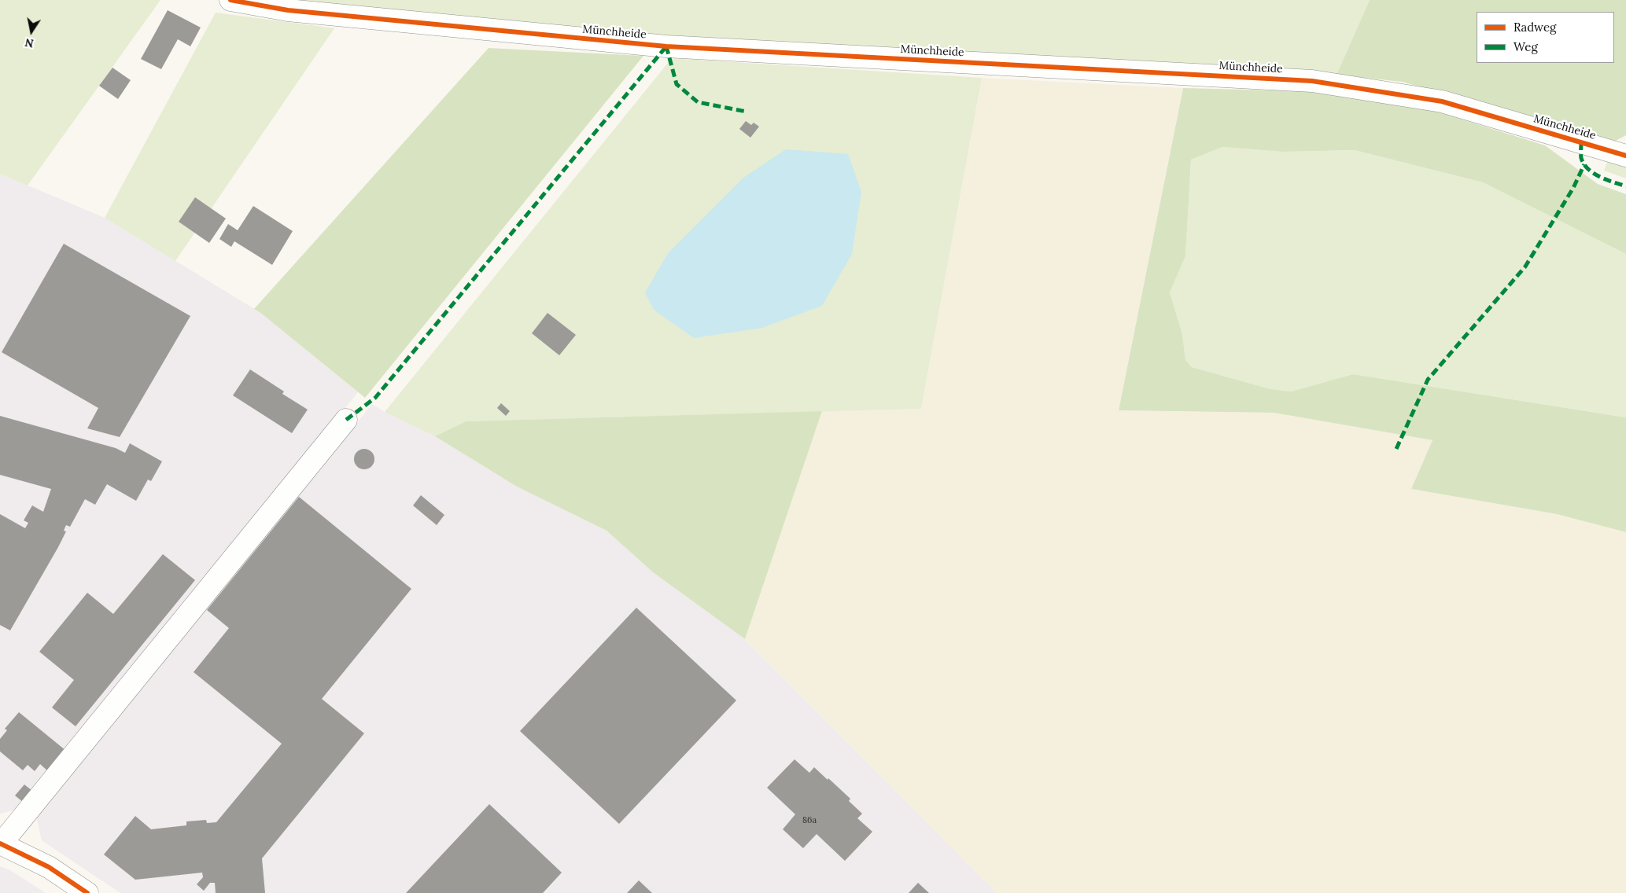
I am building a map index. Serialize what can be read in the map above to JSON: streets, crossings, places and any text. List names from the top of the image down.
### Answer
{
  "streets": {
    "street": ["Münchheide"]
  },
  "house_numbers": ["86a"],
  "legend": ["Radweg", "Weg"],
  "north": "bottom"
}
